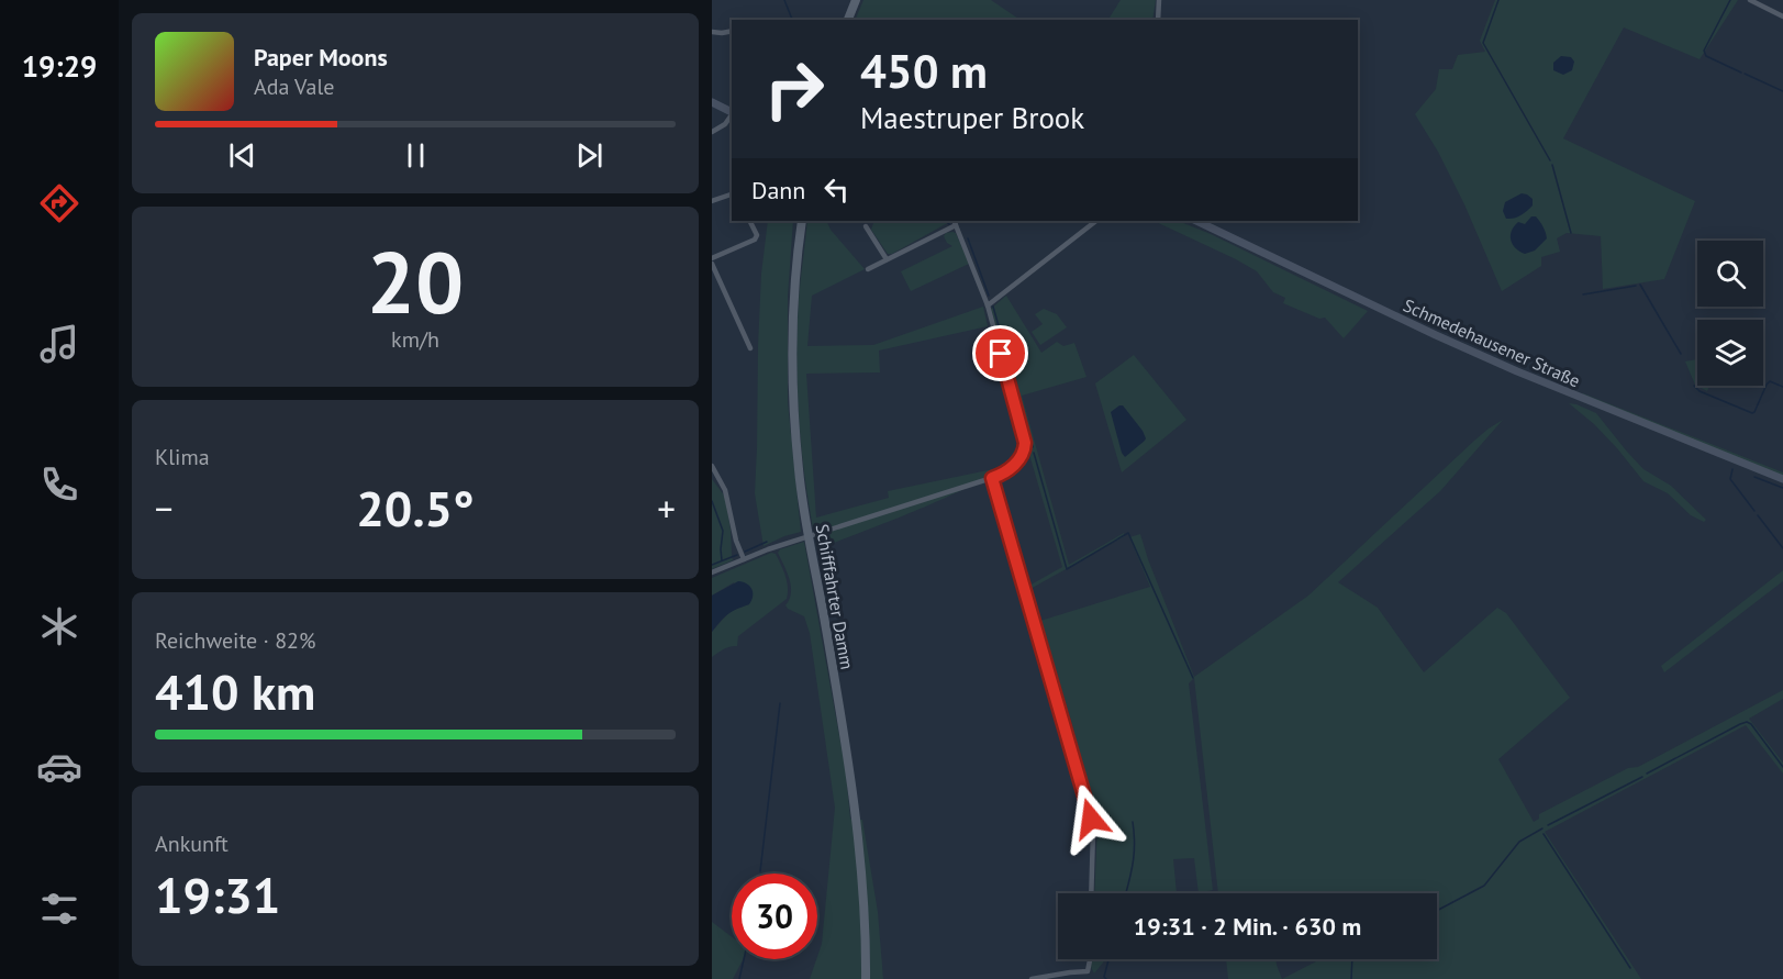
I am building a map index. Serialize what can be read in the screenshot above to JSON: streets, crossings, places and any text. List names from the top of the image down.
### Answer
{
  "streets": {
    "main road": ["Schmedehausener Straße", "Schifffahrter Damm"]
  },
  "page": {
    "tabs": "19:29",
    "turn": ["450 m", "Maestruper Brook"],
    "song": ["Paper Moons", "Ada Vale"],
    "then": "Dann",
    "tile": [
      ["20", "km/h"],
      "Klima",
      ["Reichweite · 82%", "410 km"],
      ["Ankunft", "19:31"]
    ],
    "heat": ["−", "20.5°", "+"],
    "limit": "30",
    "trip": "19:31 · 2 Min. · 630 m"
  }
}
